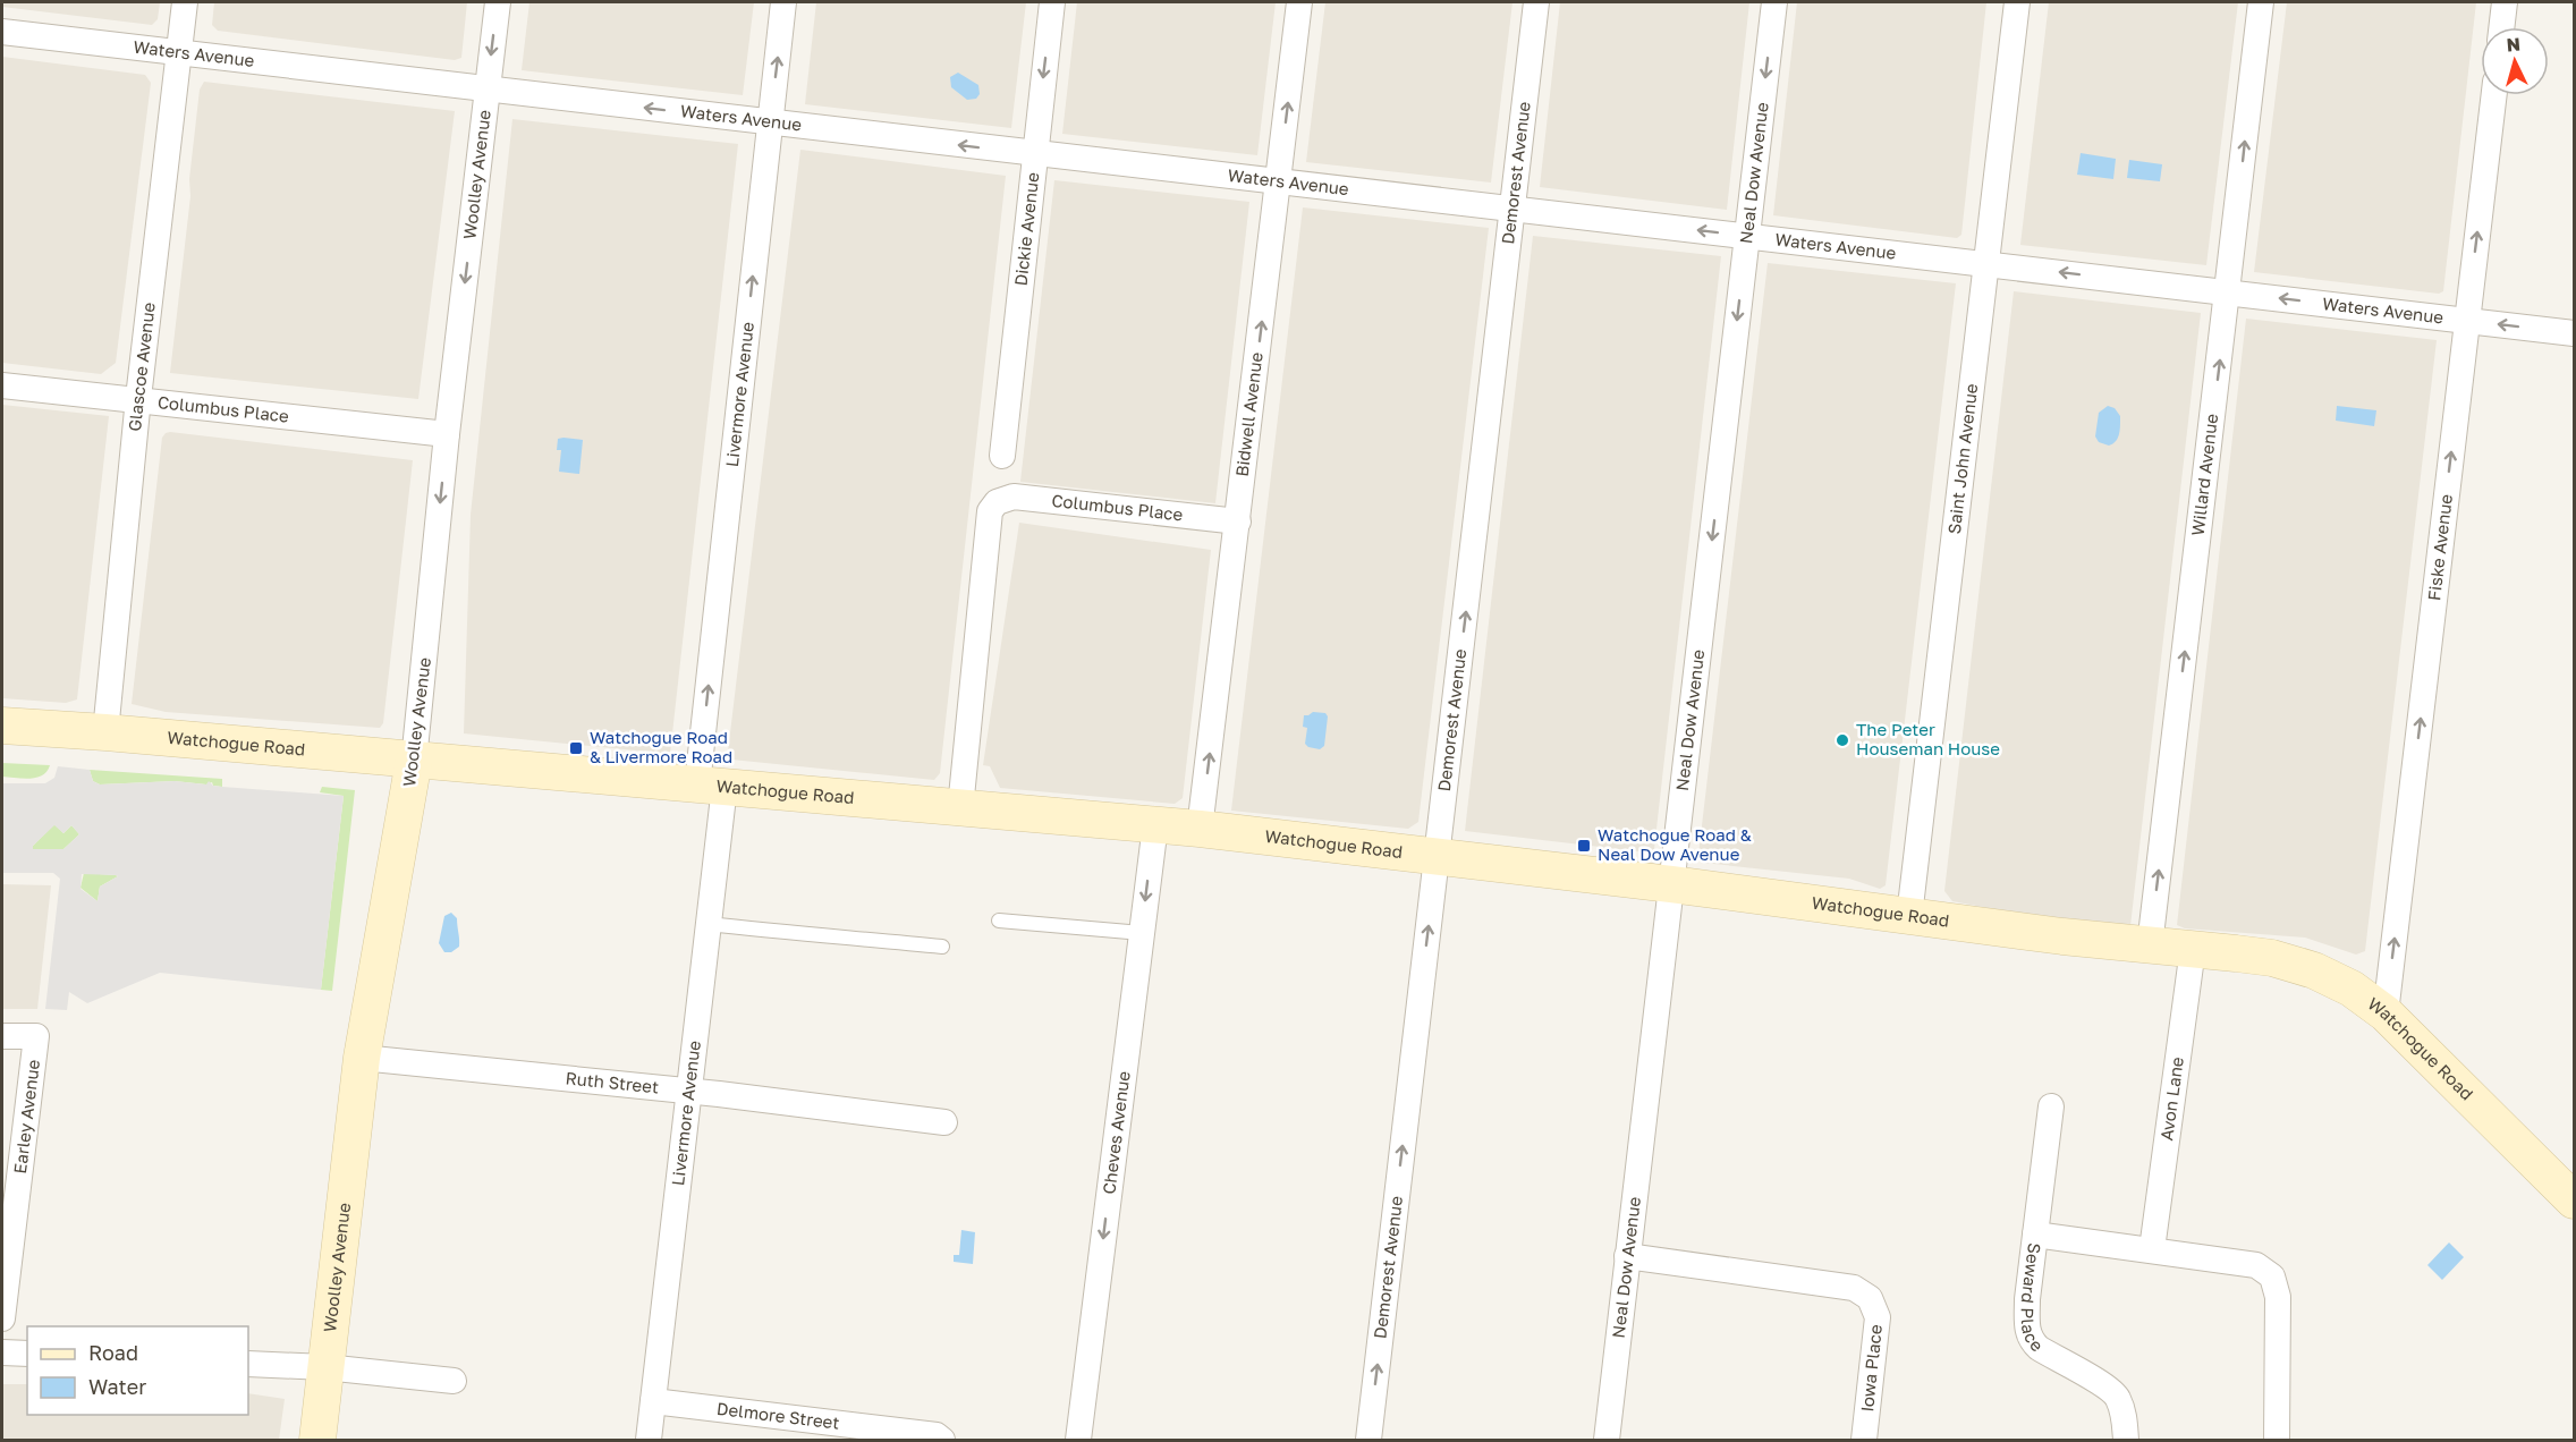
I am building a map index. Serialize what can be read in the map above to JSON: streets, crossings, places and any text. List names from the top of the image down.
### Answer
{
  "streets": {
    "street": [
      "Waters Avenue",
      "Demorest Avenue",
      "Neal Dow Avenue",
      "Woolley Avenue",
      "Dickie Avenue",
      "Glascoe Avenue",
      "Livermore Avenue",
      "Columbus Place",
      "Bidwell Avenue",
      "Saint John Avenue",
      "Willard Avenue",
      "Fiske Avenue",
      "Watchogue Road",
      "Ruth Street",
      "Avon Lane",
      "Earley Avenue",
      "Cheves Avenue",
      "Seward Place",
      "Iowa Place",
      "Delmore Street"
    ]
  },
  "crossings": [
    ["Waters Avenue", "Demorest Avenue"],
    ["Waters Avenue", "Neal Dow Avenue"],
    ["Waters Avenue", "Woolley Avenue"],
    ["Waters Avenue", "Dickie Avenue"],
    ["Waters Avenue", "Glascoe Avenue"],
    ["Waters Avenue", "Livermore Avenue"],
    ["Waters Avenue", "Bidwell Avenue"],
    ["Waters Avenue", "Saint John Avenue"],
    ["Waters Avenue", "Willard Avenue"],
    ["Waters Avenue", "Fiske Avenue"],
    ["Demorest Avenue", "Watchogue Road"],
    ["Neal Dow Avenue", "Watchogue Road"],
    ["Neal Dow Avenue", "Iowa Place"],
    ["Woolley Avenue", "Columbus Place"],
    ["Woolley Avenue", "Watchogue Road"],
    ["Woolley Avenue", "Ruth Street"],
    ["Glascoe Avenue", "Columbus Place"],
    ["Glascoe Avenue", "Watchogue Road"],
    ["Livermore Avenue", "Watchogue Road"],
    ["Livermore Avenue", "Ruth Street"],
    ["Livermore Avenue", "Delmore Street"],
    ["Columbus Place", "Bidwell Avenue"],
    ["Columbus Place", "Watchogue Road"],
    ["Bidwell Avenue", "Watchogue Road"],
    ["Saint John Avenue", "Watchogue Road"],
    ["Willard Avenue", "Watchogue Road"],
    ["Fiske Avenue", "Watchogue Road"],
    ["Watchogue Road", "Avon Lane"],
    ["Watchogue Road", "Cheves Avenue"]
  ],
  "one_way": [
    "Waters Avenue",
    "Demorest Avenue",
    "Neal Dow Avenue",
    "Woolley Avenue",
    "Livermore Avenue",
    "Bidwell Avenue",
    "Willard Avenue",
    "Fiske Avenue",
    "Cheves Avenue"
  ],
  "places": {
    "other": ["The Peter Houseman House"],
    "transit": ["Watchogue Road & Livermore Road", "Watchogue Road & Neal Dow Avenue"]
  },
  "legend": ["Road", "Water"],
  "north": "top"
}
